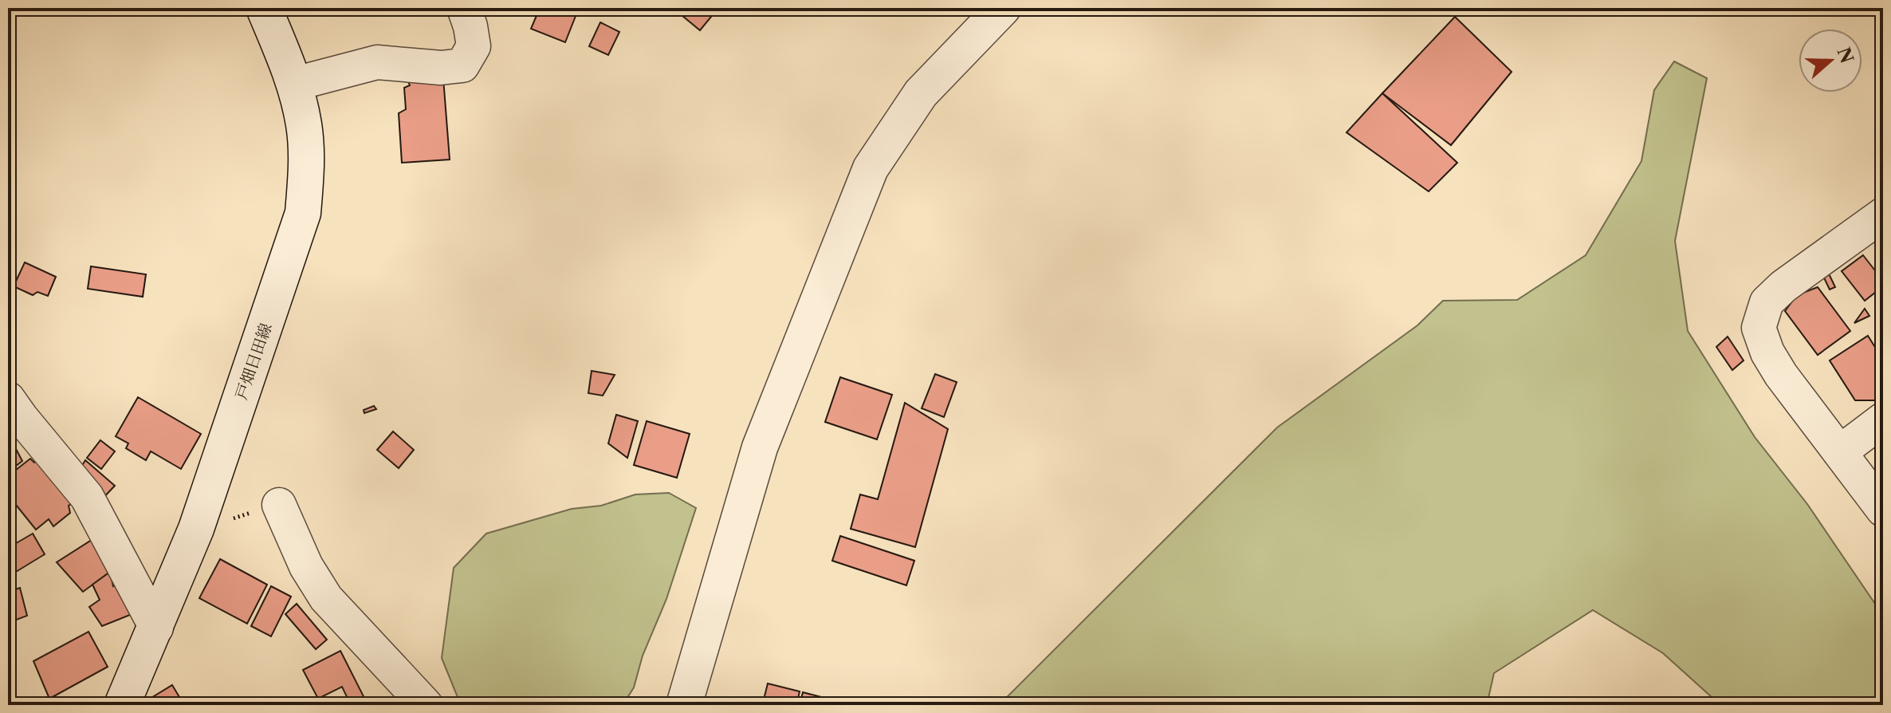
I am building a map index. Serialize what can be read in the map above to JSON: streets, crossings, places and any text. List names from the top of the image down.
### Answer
{
  "streets": {
    "street": ["戸畑日田線"]
  },
  "north": "right"
}
